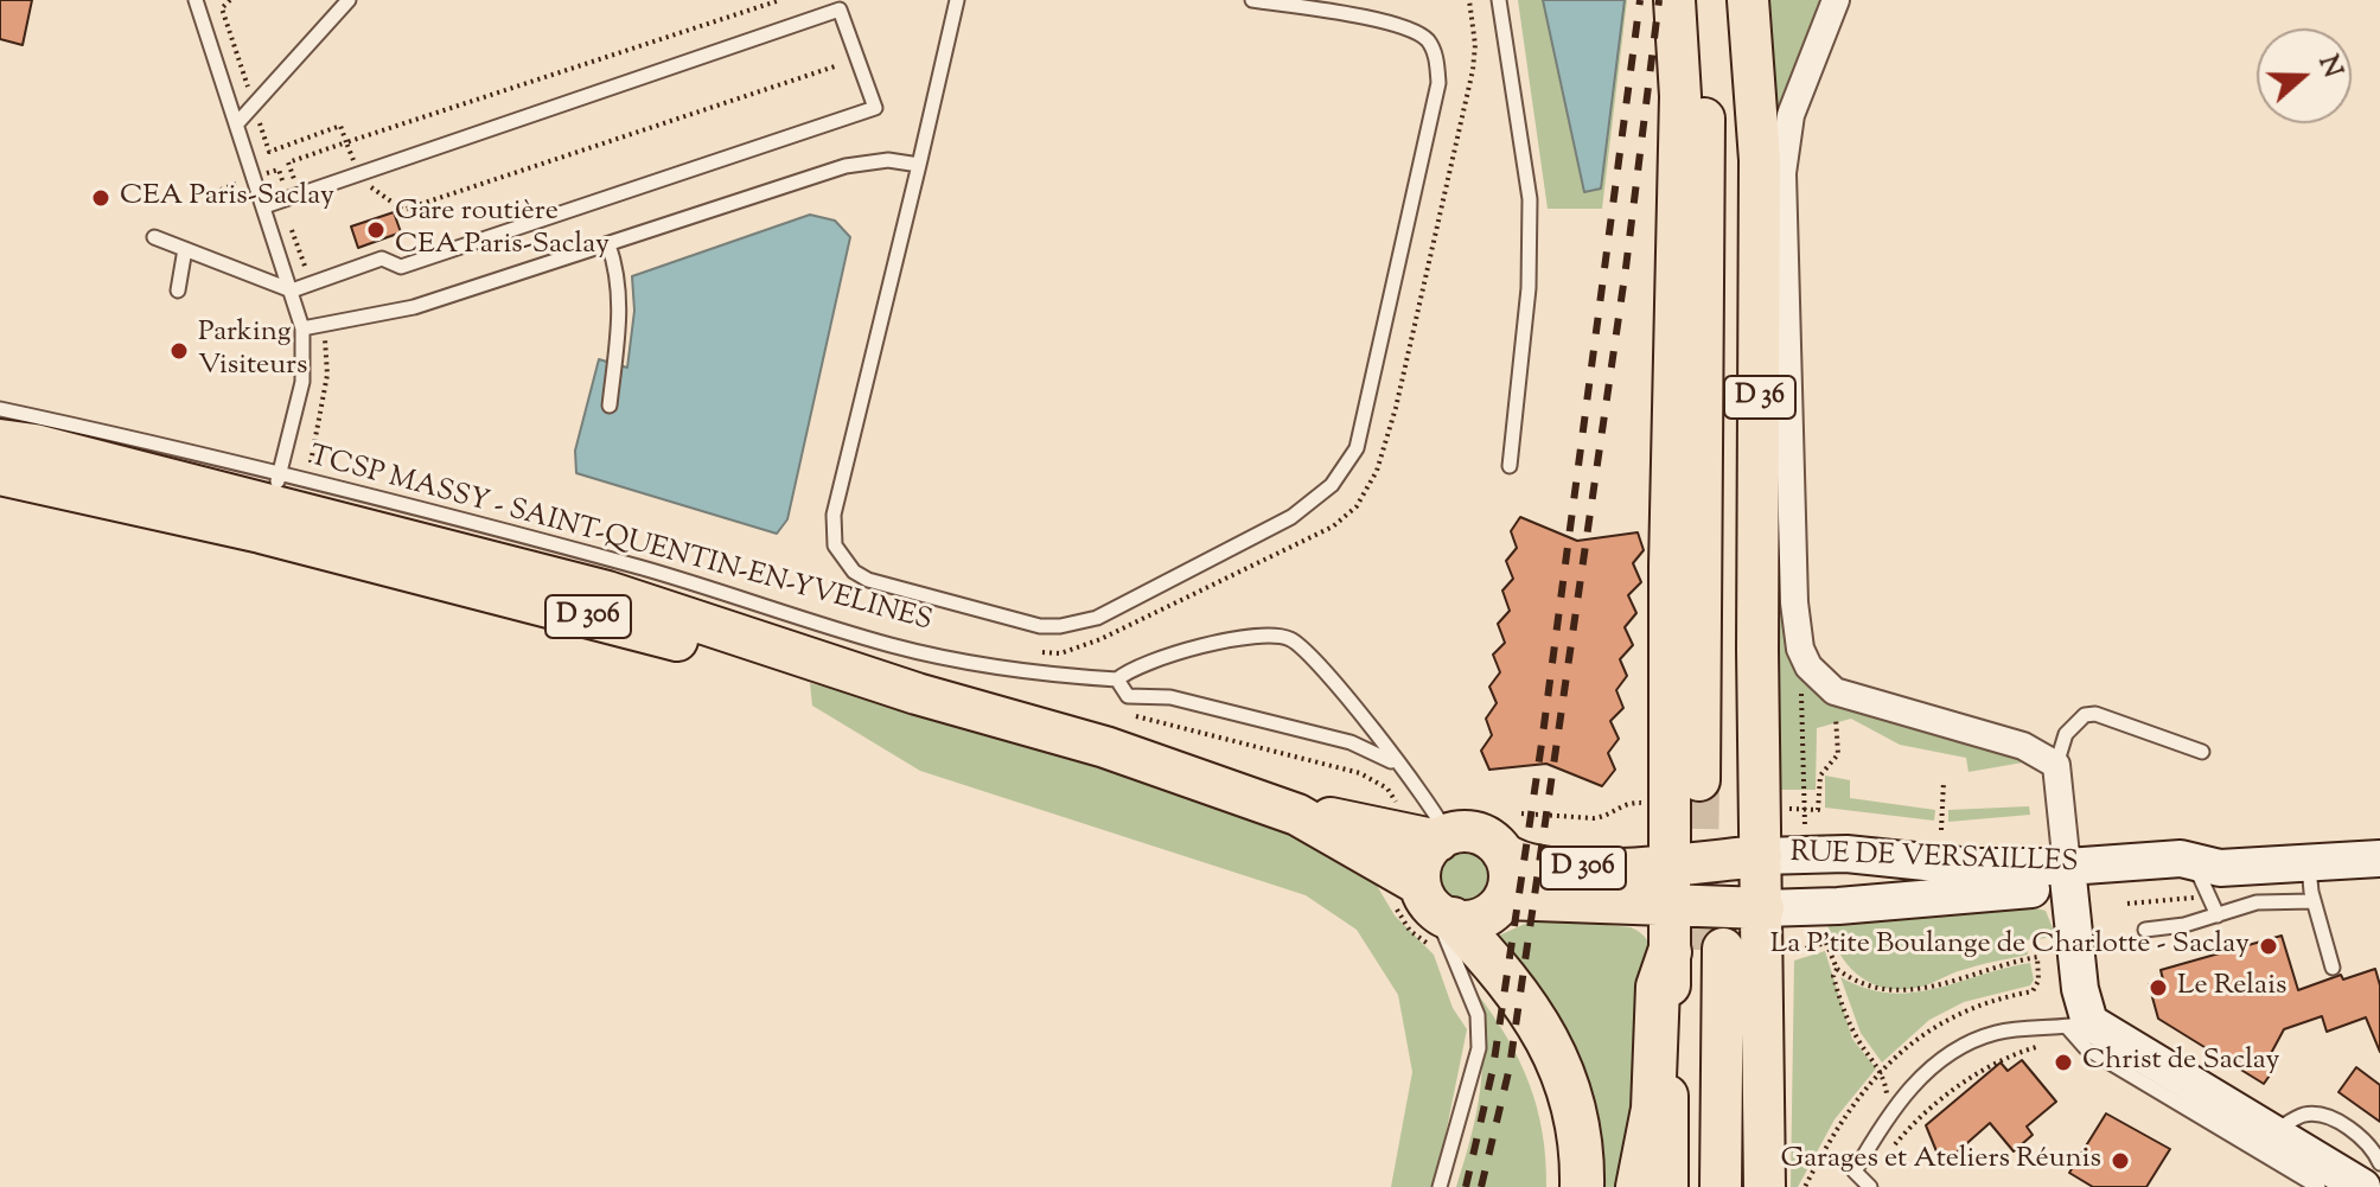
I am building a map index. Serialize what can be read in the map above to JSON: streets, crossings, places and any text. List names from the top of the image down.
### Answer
{
  "streets": {
    "main road": ["D 36", "D 306", "RUE DE VERSAILLES"],
    "lane": ["TCSP MASSY - SAINT-QUENTIN-EN-YVELINES"]
  },
  "crossings": [
    ["D 36", "D 306"],
    ["D 36", "RUE DE VERSAILLES"],
    ["TCSP MASSY - SAINT-QUENTIN-EN-YVELINES", "D 306"],
    ["D 306", "RUE DE VERSAILLES"]
  ],
  "places": [
    "CEA Paris-Saclay",
    "Gare routière CEA Paris-Saclay",
    "Parking Visiteurs",
    "La P'tite Boulange de Charlotte - Saclay",
    "Le Relais",
    "Christ de Saclay",
    "Garages et Ateliers Réunis"
  ],
  "north": "right"
}
